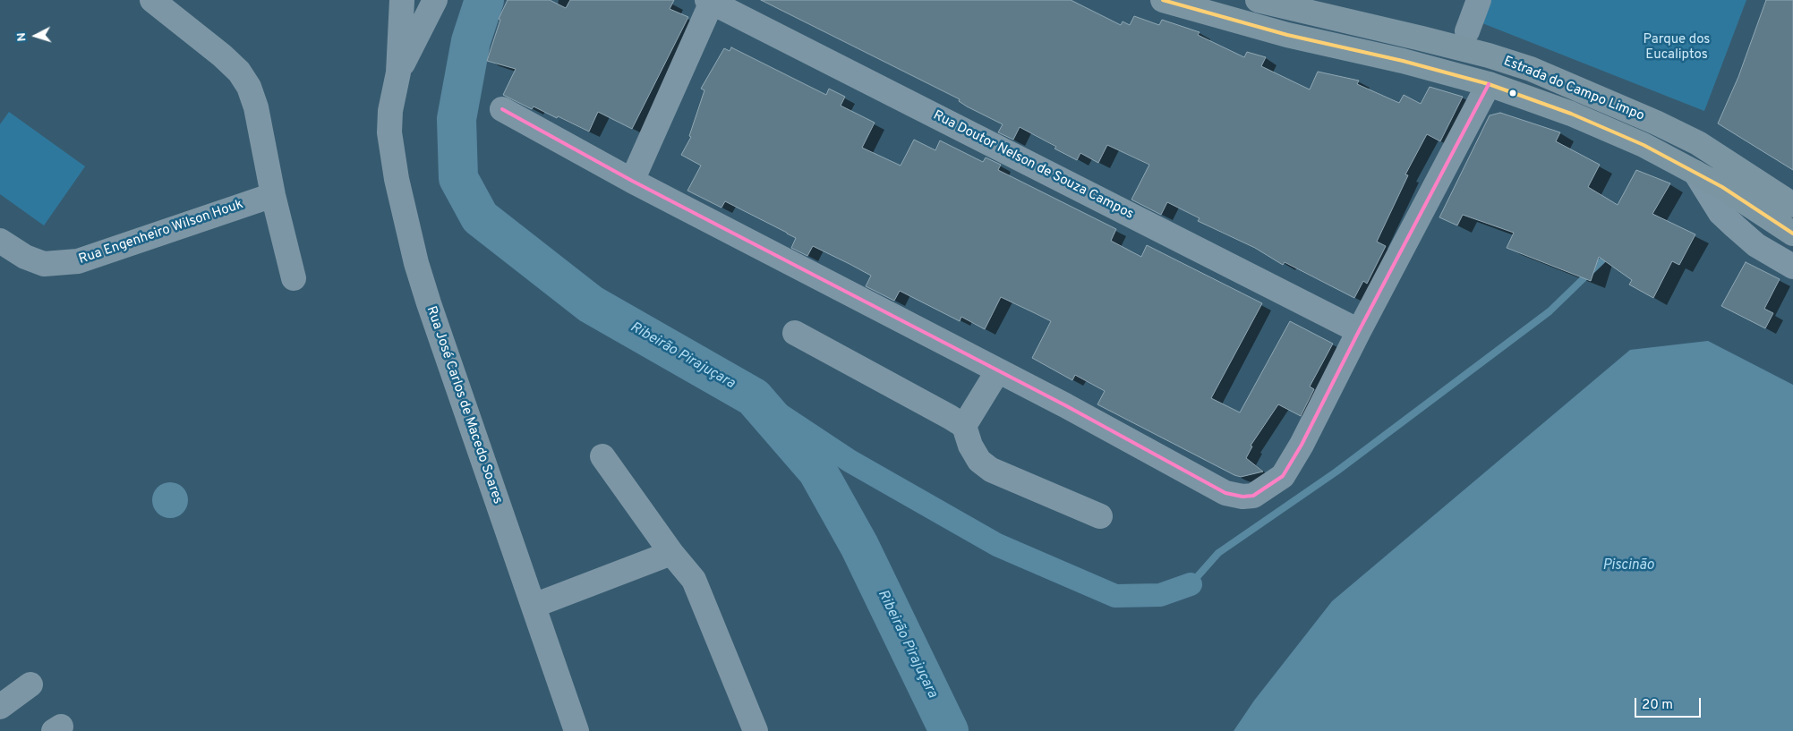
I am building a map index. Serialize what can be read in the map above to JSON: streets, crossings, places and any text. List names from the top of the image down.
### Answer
{
  "streets": {
    "main road": ["Estrada do Campo Limpo"],
    "street": ["Rua Doutor Nelson de Souza Campos", "Rua Engenheiro Wilson Houk", "Rua José Carlos de Macedo Soares"]
  },
  "water": ["Ribeirão Pirajuçara", "Piscinão"],
  "parks": ["Parque dos Eucaliptos"],
  "scale_bar": "20 m",
  "north": "left"
}
